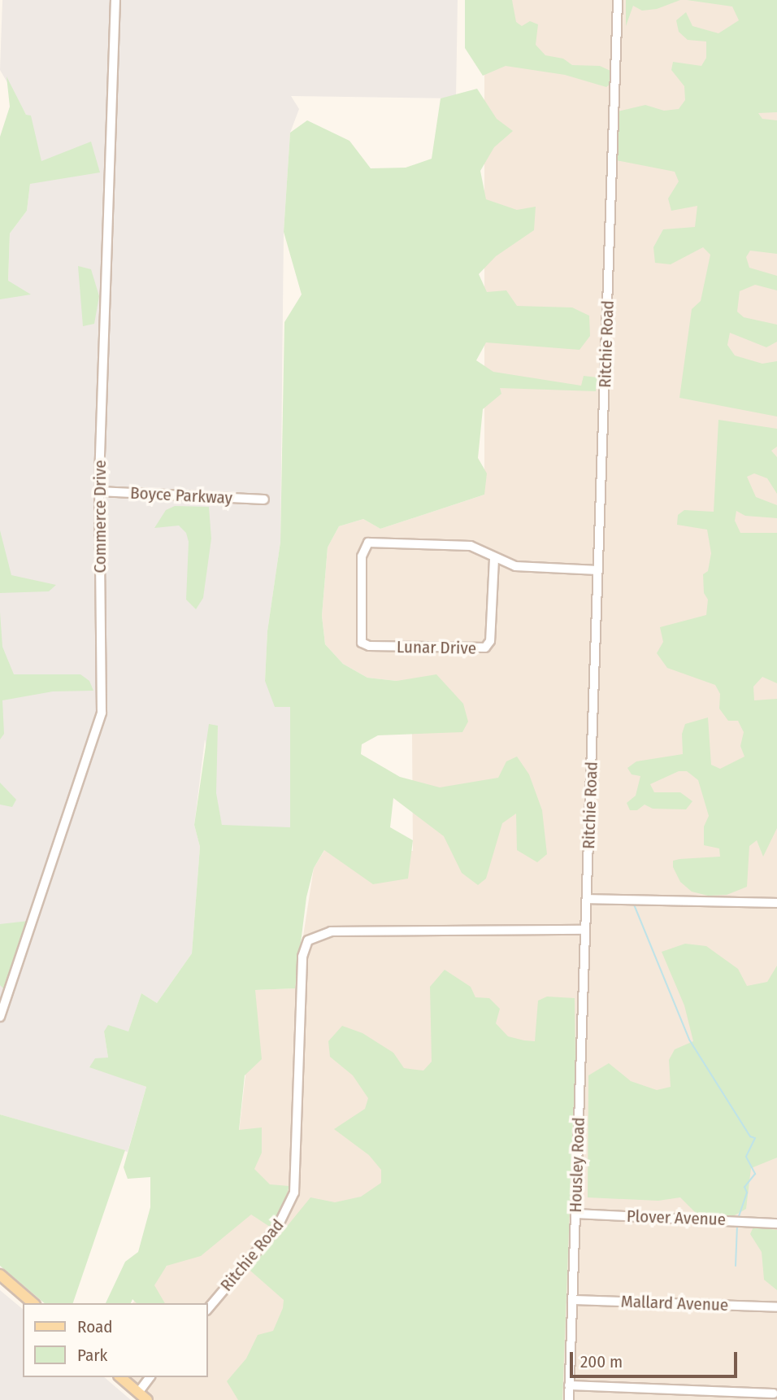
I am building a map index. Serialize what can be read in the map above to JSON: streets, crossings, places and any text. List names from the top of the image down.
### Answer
{
  "streets": {
    "street": [
      "Ritchie Road",
      "Boyce Parkway",
      "Commerce Drive",
      "Lunar Drive",
      "Housley Road",
      "Plover Avenue",
      "Mallard Avenue"
    ]
  },
  "crossings": [
    ["Ritchie Road", "Housley Road"],
    ["Boyce Parkway", "Commerce Drive"],
    ["Housley Road", "Plover Avenue"],
    ["Housley Road", "Mallard Avenue"]
  ],
  "legend": ["Road", "Park"],
  "scale_bar": "200 m"
}
